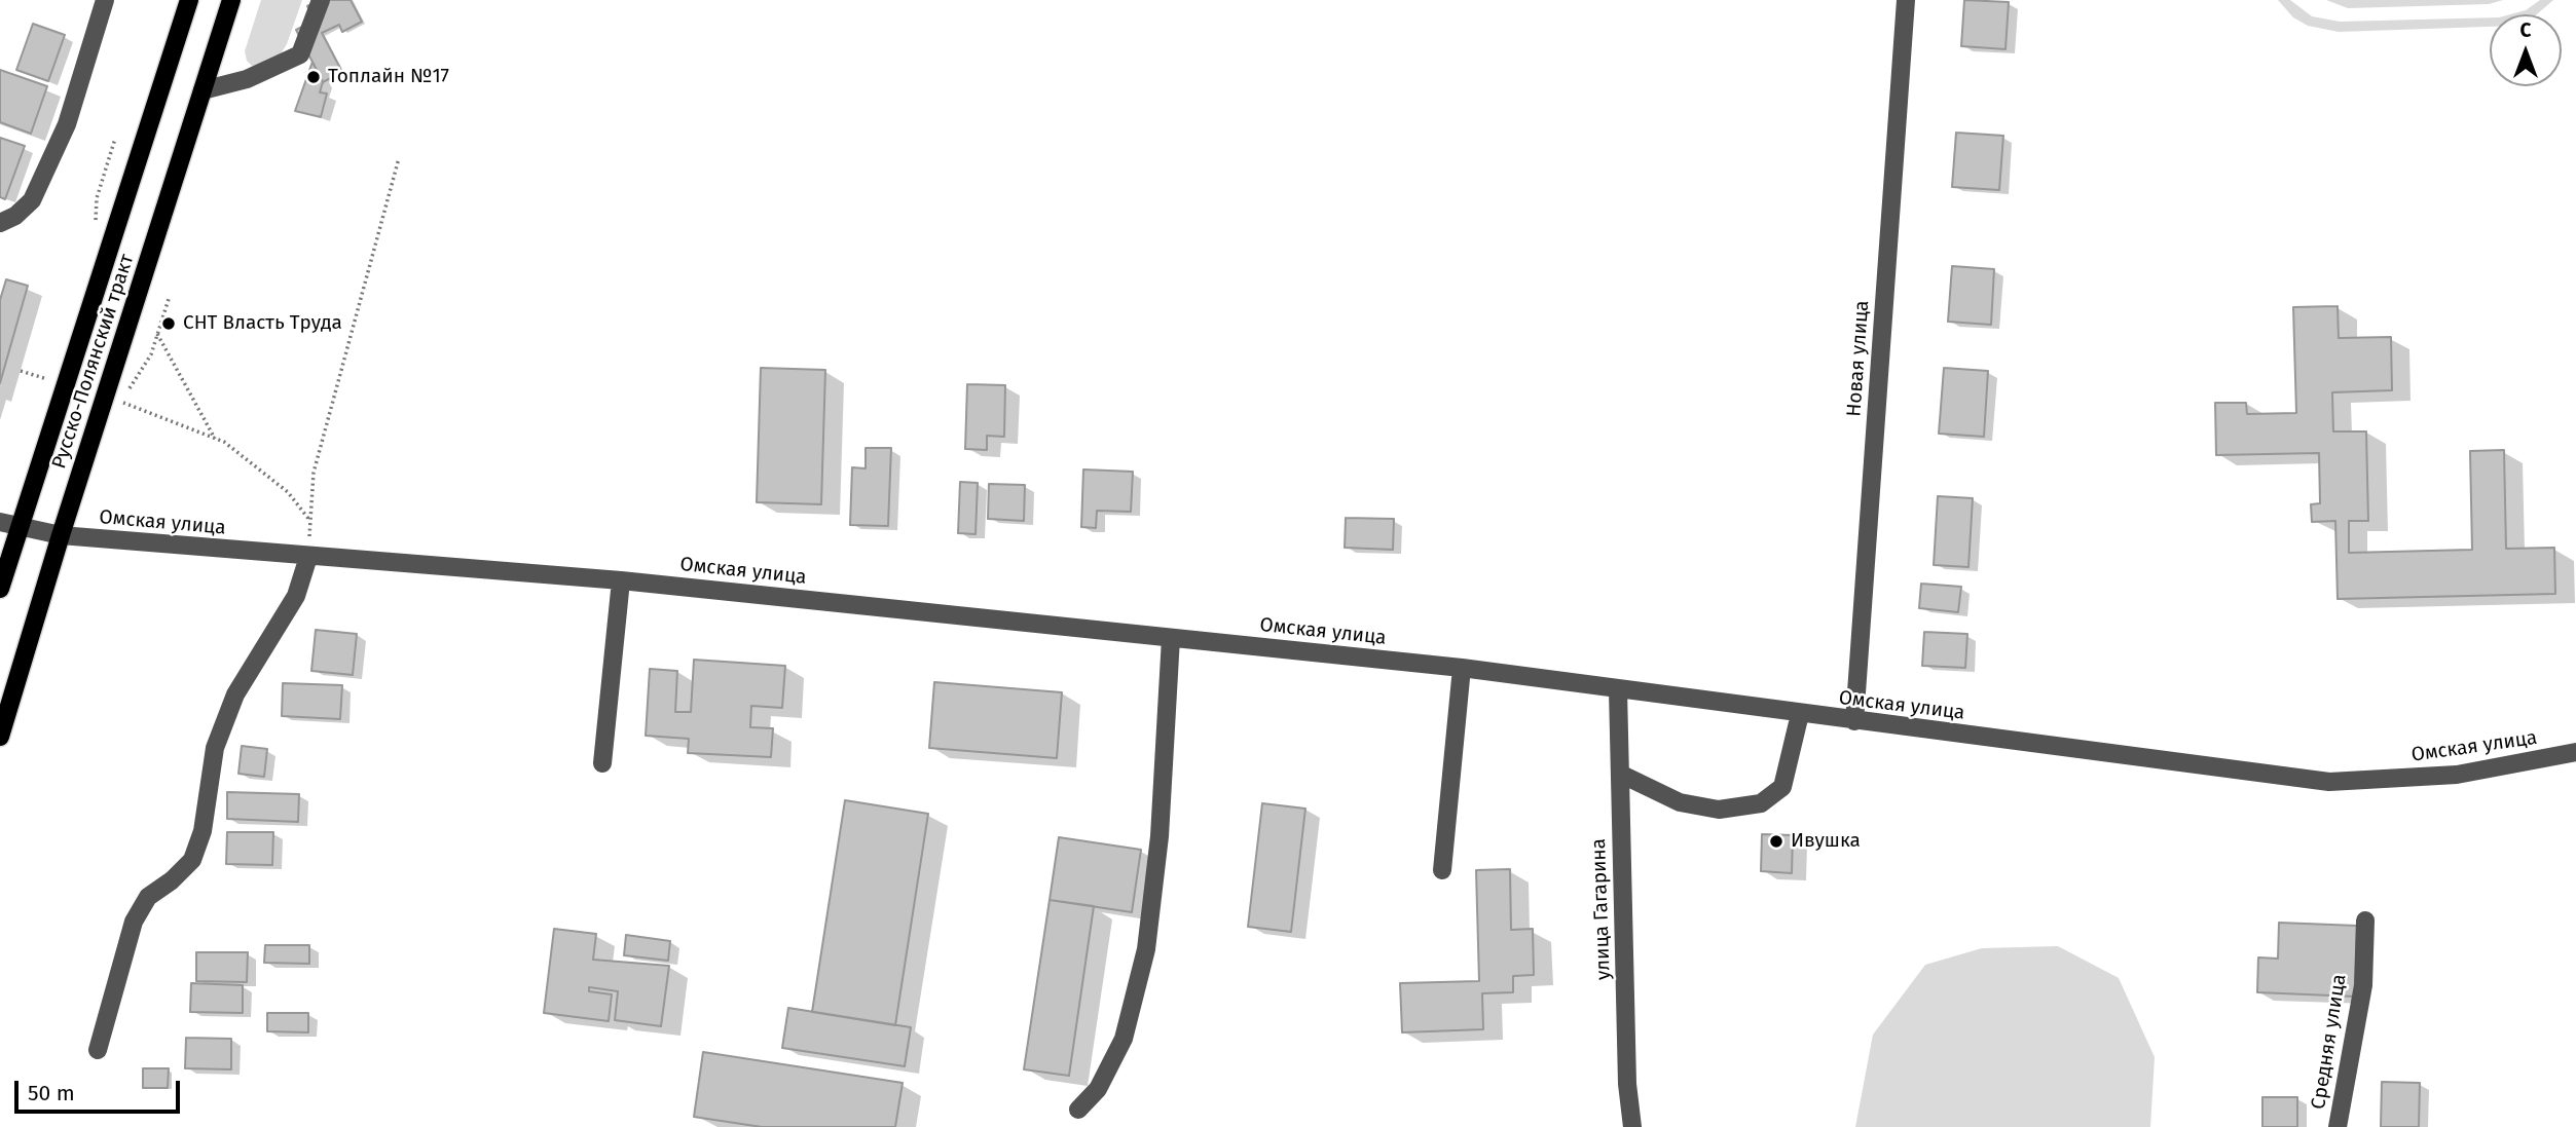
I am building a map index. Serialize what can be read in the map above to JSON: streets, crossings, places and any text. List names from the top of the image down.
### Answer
{
  "streets": {
    "main road": ["Русско-Полянский тракт"],
    "street": [
      "Новая улица",
      "Омская улица",
      "улица Гагарина",
      "Средняя улица"
    ]
  },
  "crossings": [
    ["Новая улица", "Омская улица"],
    ["Русско-Полянский тракт", "Омская улица"],
    ["Омская улица", "улица Гагарина"]
  ],
  "places": ["Топлайн №17", "СНТ Власть Труда", "Ивушка"],
  "scale_bar": "50 m",
  "north": "top"
}
